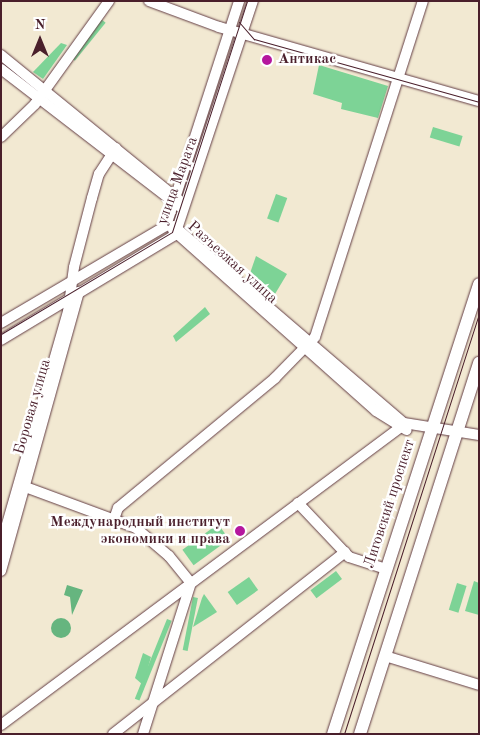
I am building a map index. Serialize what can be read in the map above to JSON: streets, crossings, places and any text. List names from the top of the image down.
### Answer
{
  "streets": {
    "main road": ["Лиговский проспект"],
    "street": ["улица Марата", "Разъезжая улица", "Боровая улица"]
  },
  "crossings": [
    ["улица Марата", "Разъезжая улица"],
    ["улица Марата", "Боровая улица"],
    ["Разъезжая улица", "Боровая улица"]
  ],
  "places": ["Антикас", "Международный институт экономики и права"],
  "north": "top"
}
